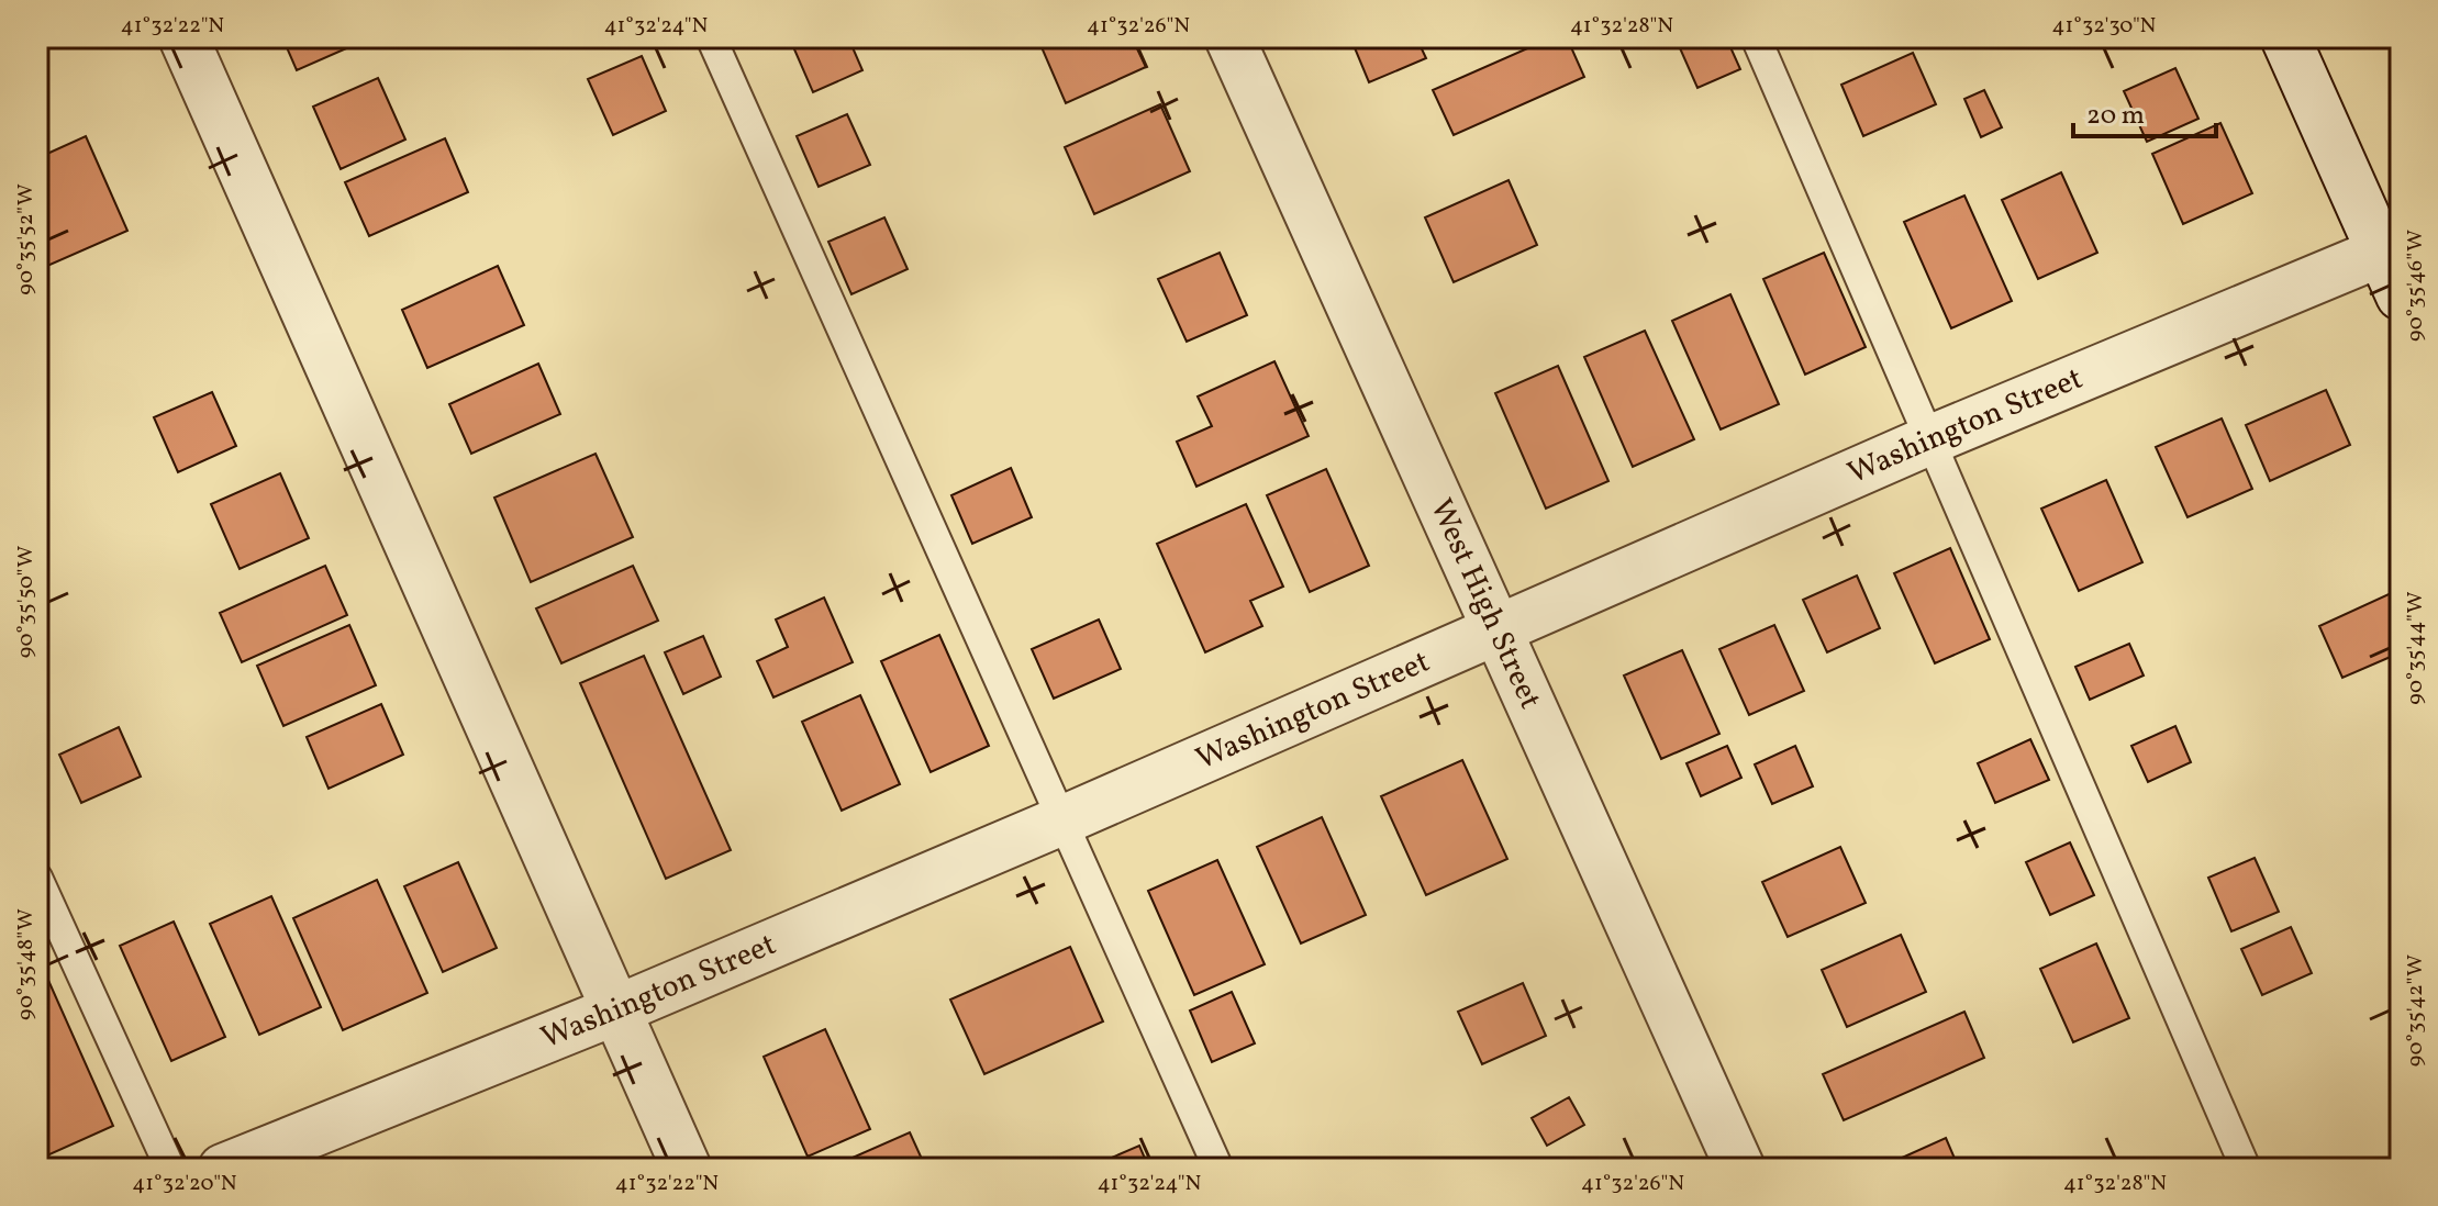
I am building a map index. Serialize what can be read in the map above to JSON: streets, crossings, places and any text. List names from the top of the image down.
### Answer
{
  "streets": {
    "street": ["Washington Street", "West High Street"]
  },
  "crossings": [
    ["Washington Street", "West High Street"]
  ],
  "scale_bar": "20 m",
  "coordinates": [
    "41°32'22\"N",
    "41°32'24\"N",
    "41°32'26\"N",
    "41°32'28\"N",
    "41°32'30\"N",
    "90°35'52\"W",
    "90°35'46\"W",
    "90°35'50\"W",
    "90°35'44\"W",
    "90°35'48\"W",
    "90°35'42\"W",
    "41°32'20\"N"
  ]
}
